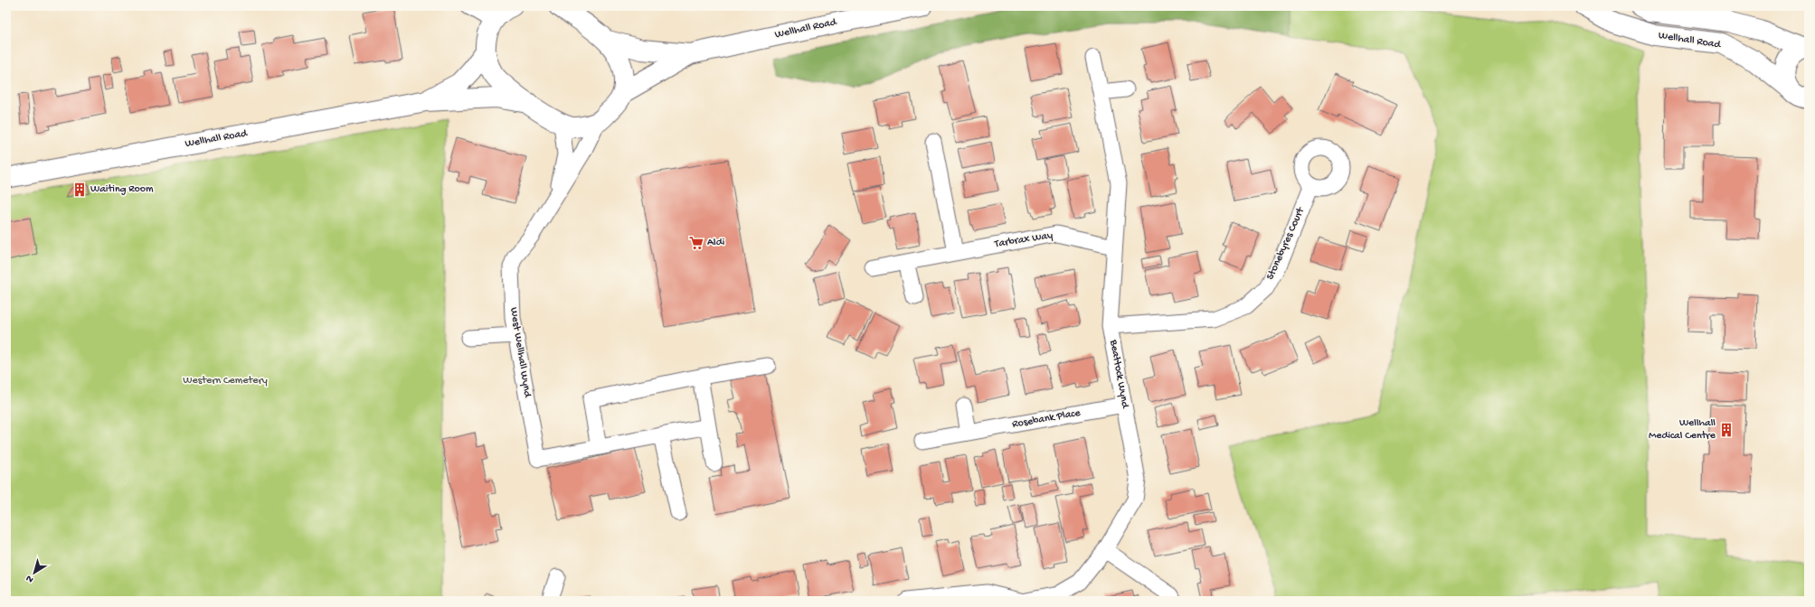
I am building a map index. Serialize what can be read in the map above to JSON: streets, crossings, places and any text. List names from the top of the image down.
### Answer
{
  "streets": {
    "street": [
      "Wellhall Road",
      "Tarbrax Way",
      "Stonebyres Court",
      "West Wellhall Wynd",
      "Beattock Wynd",
      "Rosebank Place"
    ]
  },
  "crossings": [
    ["Wellhall Road", "West Wellhall Wynd"],
    ["Tarbrax Way", "Beattock Wynd"],
    ["Stonebyres Court", "Beattock Wynd"],
    ["Beattock Wynd", "Rosebank Place"]
  ],
  "parks": ["Western Cemetery"],
  "places": {
    "building": ["Waiting Room", "Wellhall Medical Centre"],
    "supermarket": ["Aldi"]
  },
  "north": "bottom left"
}
